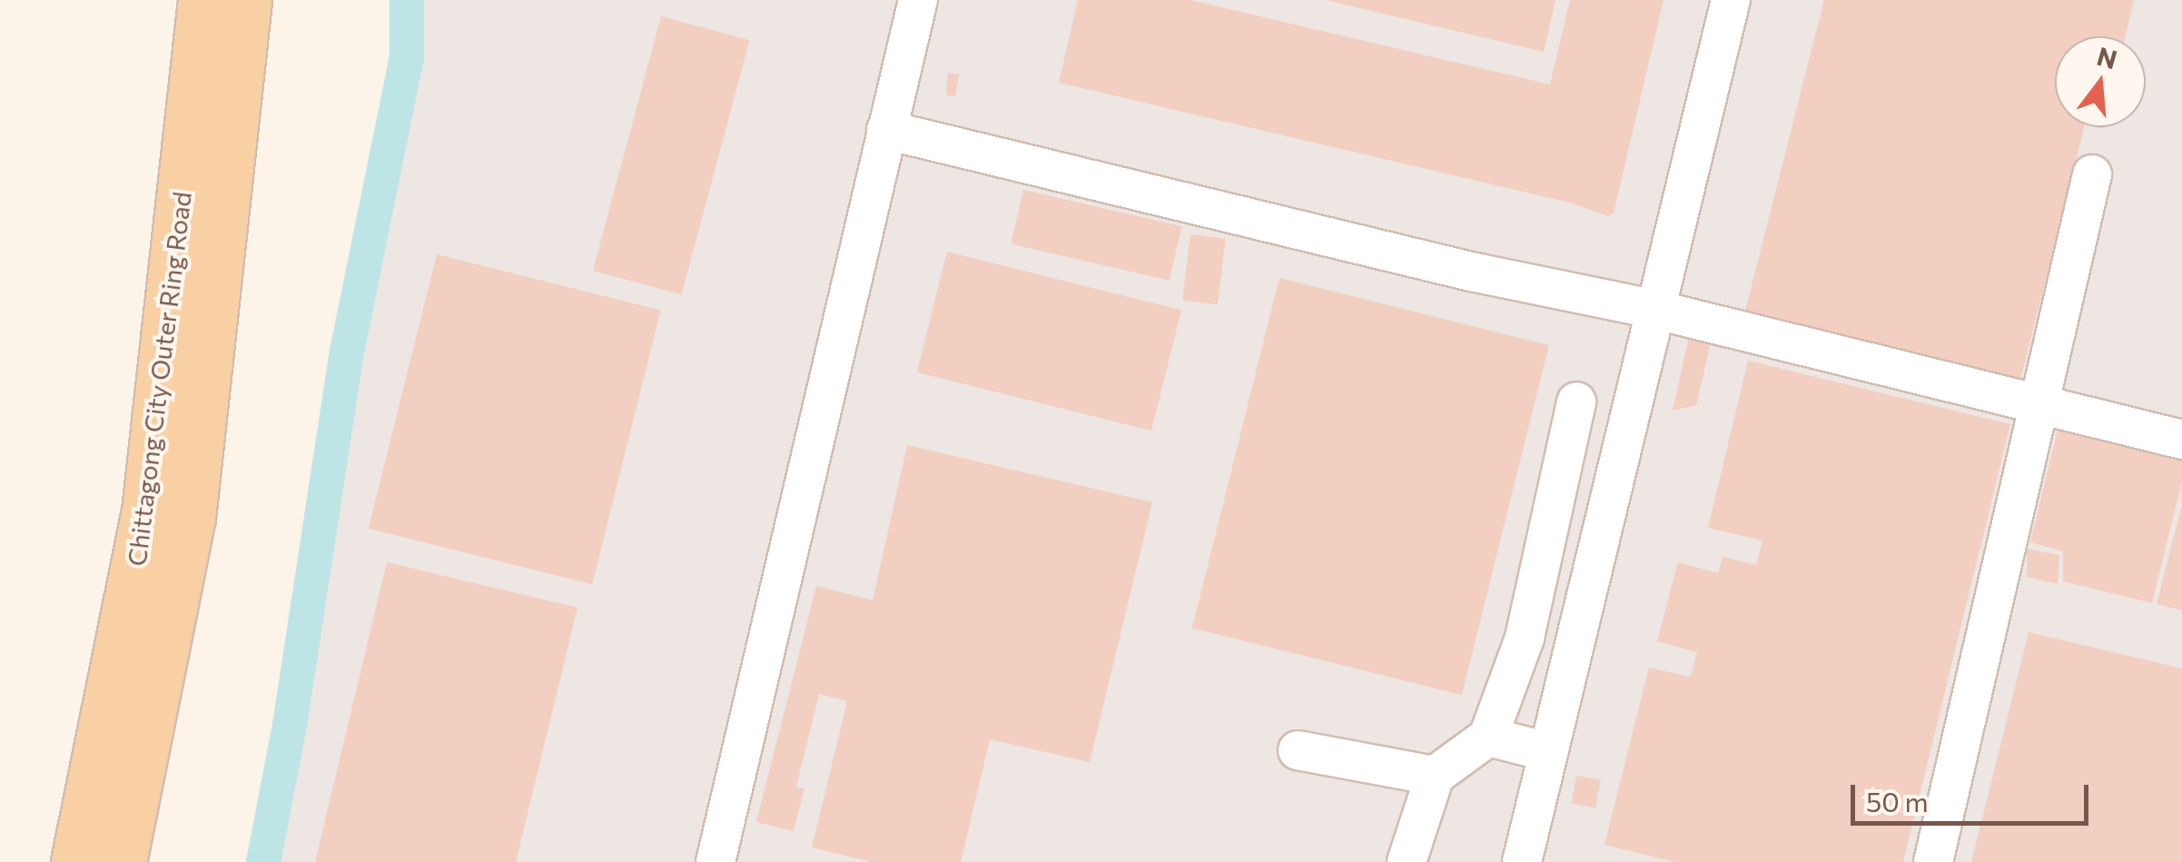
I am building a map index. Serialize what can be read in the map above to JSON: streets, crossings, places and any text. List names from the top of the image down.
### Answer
{
  "streets": {
    "main road": ["Chittagong City Outer Ring Road"]
  },
  "scale_bar": "50 m",
  "north": "top"
}
